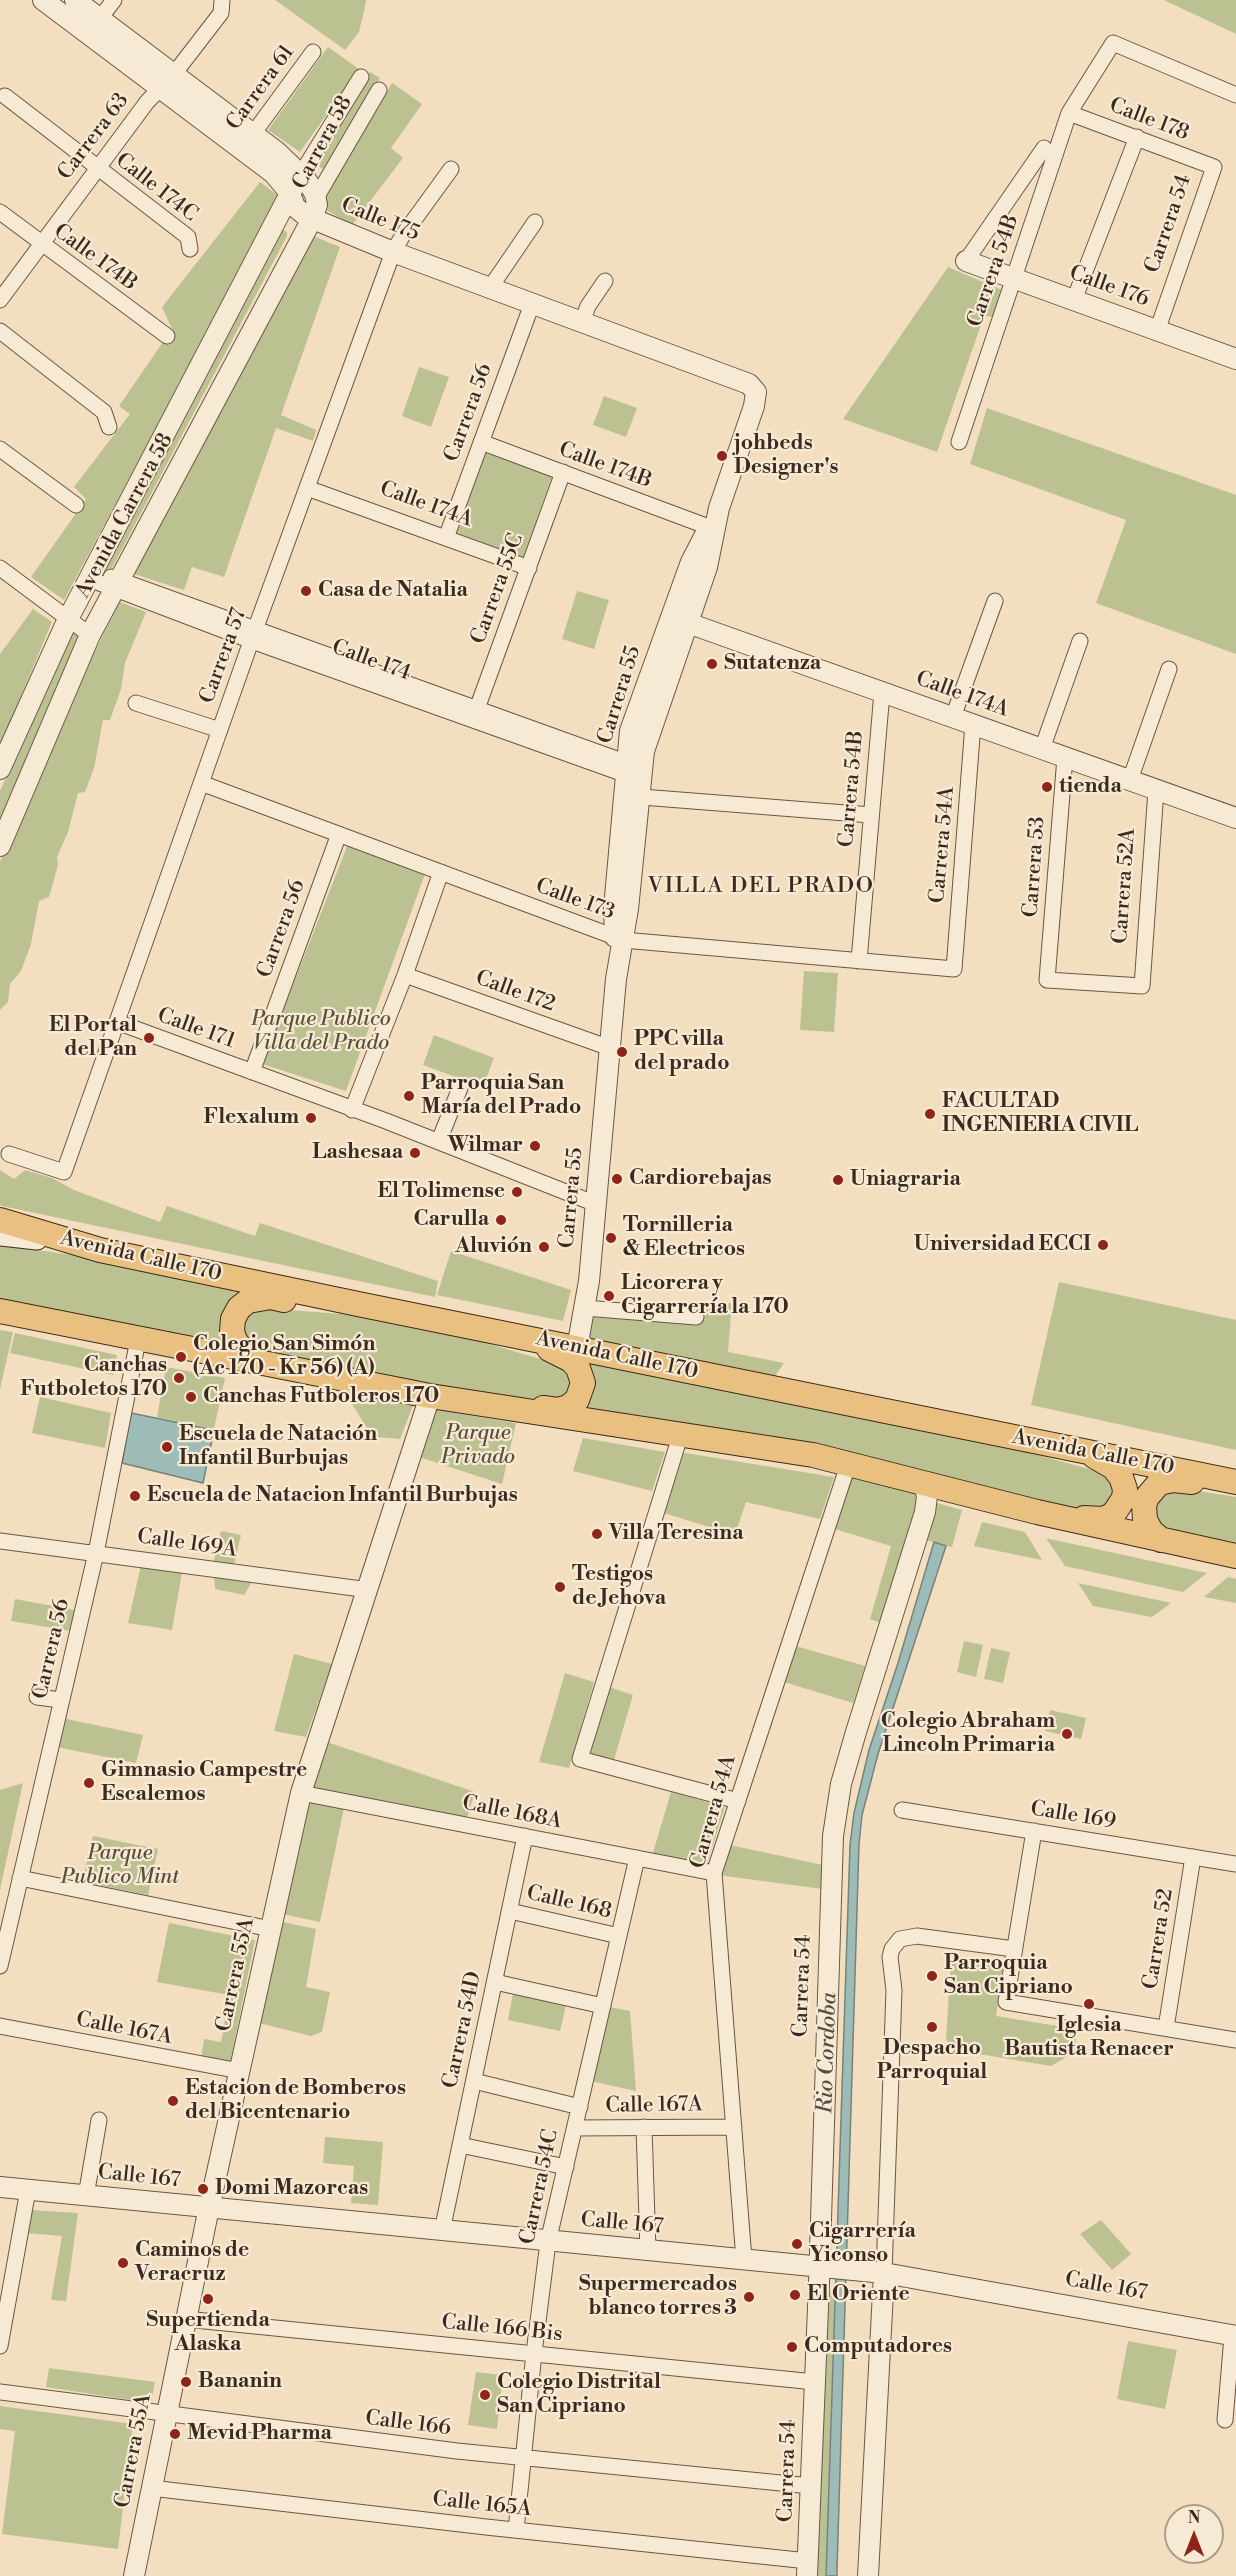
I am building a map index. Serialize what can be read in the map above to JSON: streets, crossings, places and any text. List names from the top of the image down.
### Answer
{
  "streets": {
    "main road": ["Avenida Calle 170"],
    "street": [
      "Carrera 61",
      "Calle 178",
      "Carrera 63",
      "Carrera 58",
      "Calle 174C",
      "Calle 175",
      "Carrera 54",
      "Calle 174B",
      "Carrera 54B",
      "Calle 176",
      "Carrera 56",
      "Calle 174A",
      "Avenida Carrera 58",
      "Carrera 55C",
      "Carrera 57",
      "Calle 174",
      "Carrera 55",
      "Carrera 54A",
      "Carrera 53",
      "Carrera 52A",
      "Calle 173",
      "Calle 172",
      "Calle 171",
      "Calle 169A",
      "Calle 168A",
      "Calle 169",
      "Calle 168",
      "Carrera 52",
      "Carrera 55A",
      "Calle 167A",
      "Carrera 54D",
      "Calle 167",
      "Carrera 54C",
      "Calle 166 Bis",
      "Calle 166",
      "Calle 165A"
    ]
  },
  "crossings": [
    ["Carrera 61", "Calle 175"],
    ["Calle 178", "Carrera 54"],
    ["Calle 178", "Carrera 54B"],
    ["Carrera 63", "Calle 174C"],
    ["Carrera 63", "Calle 175"],
    ["Carrera 63", "Calle 174B"],
    ["Carrera 58", "Calle 175"],
    ["Carrera 58", "Avenida Carrera 58"],
    ["Calle 175", "Carrera 56"],
    ["Calle 175", "Avenida Carrera 58"],
    ["Calle 175", "Carrera 57"],
    ["Calle 175", "Carrera 55"],
    ["Carrera 54", "Calle 176"],
    ["Carrera 54", "Calle 167"],
    ["Carrera 54", "Calle 166 Bis"],
    ["Carrera 54", "Calle 166"],
    ["Carrera 54", "Calle 165A"],
    ["Calle 174B", "Carrera 56"],
    ["Calle 174B", "Carrera 55C"],
    ["Calle 174B", "Carrera 55"],
    ["Carrera 54B", "Calle 176"],
    ["Carrera 54B", "Calle 174A"],
    ["Carrera 54B", "Calle 174"],
    ["Carrera 54B", "Calle 173"],
    ["Carrera 56", "Calle 174A"],
    ["Carrera 56", "Calle 173"],
    ["Carrera 56", "Calle 171"],
    ["Carrera 56", "Calle 169A"],
    ["Calle 174A", "Carrera 55C"],
    ["Calle 174A", "Carrera 57"],
    ["Calle 174A", "Carrera 55"],
    ["Calle 174A", "Carrera 54A"],
    ["Calle 174A", "Carrera 53"],
    ["Calle 174A", "Carrera 52A"],
    ["Avenida Carrera 58", "Calle 174"],
    ["Carrera 55C", "Calle 174"],
    ["Carrera 57", "Calle 174"],
    ["Carrera 57", "Calle 173"],
    ["Carrera 57", "Calle 171"],
    ["Calle 174", "Carrera 55"],
    ["Carrera 55", "Calle 173"],
    ["Carrera 55", "Calle 172"],
    ["Carrera 55", "Calle 171"],
    ["Carrera 55", "Avenida Calle 170"],
    ["Carrera 54A", "Calle 173"],
    ["Carrera 54A", "Calle 168A"],
    ["Carrera 54A", "Calle 167A"],
    ["Carrera 54A", "Calle 167"],
    ["Carrera 53", "Carrera 52A"],
    ["Calle 169A", "Carrera 55A"],
    ["Calle 168A", "Carrera 55A"],
    ["Calle 168A", "Carrera 54D"],
    ["Calle 168A", "Carrera 54C"],
    ["Calle 169", "Carrera 52"],
    ["Calle 168", "Carrera 54D"],
    ["Calle 168", "Carrera 54C"],
    ["Carrera 55A", "Calle 167A"],
    ["Carrera 55A", "Calle 167"],
    ["Carrera 55A", "Calle 166 Bis"],
    ["Carrera 55A", "Calle 166"],
    ["Carrera 55A", "Calle 165A"],
    ["Calle 167A", "Carrera 54D"],
    ["Calle 167A", "Carrera 54C"],
    ["Carrera 54D", "Calle 167"],
    ["Calle 167", "Carrera 54C"],
    ["Carrera 54C", "Calle 166 Bis"],
    ["Carrera 54C", "Calle 166"],
    ["Carrera 54C", "Calle 165A"]
  ],
  "districts": ["VILLA DEL PRADO"],
  "water": ["Rio Cordoba"],
  "parks": ["Parque Publico Villa del Prado", "Parque Privado", "Parque Publico Mint"],
  "places": [
    "johbeds Designer's",
    "Casa de Natalia",
    "Sutatenza",
    "tienda",
    "El Portal del Pan",
    "PPC villa del prado",
    "Parroquia San María del Prado",
    "FACULTAD INGENIERIA CIVIL",
    "Flexalum",
    "Wilmar",
    "Lashesaa",
    "Cardiorebajas",
    "Uniagraria",
    "El Tolimense",
    "Carulla",
    "Tornilleria & Electricos",
    "Universidad ECCI",
    "Aluvión",
    "Licorera y Cigarrería la 170",
    "Colegio San Simón (Ac 170 - Kr 56) (A)",
    "Canchas Futboletos 170",
    "Canchas Futboleros 170",
    "Escuela de Natación Infantil Burbujas",
    "Escuela de Natacion Infantil Burbujas",
    "Villa Teresina",
    "Testigos de Jehova",
    "Colegio Abraham Lincoln Primaria",
    "Gimnasio Campestre Escalemos",
    "Parroquia San Cipriano",
    "Iglesia Bautista Renacer",
    "Despacho Parroquial",
    "Estacion de Bomberos del Bicentenario",
    "Domi Mazorcas",
    "Cigarrería Yiconso",
    "Caminos de Veracruz",
    "El Oriente",
    "Supermercados blanco torres 3",
    "Supertienda Alaska",
    "Computadores",
    "Bananin",
    "Colegio Distrital San Cipriano",
    "Mevid Pharma"
  ],
  "north": "top"
}
